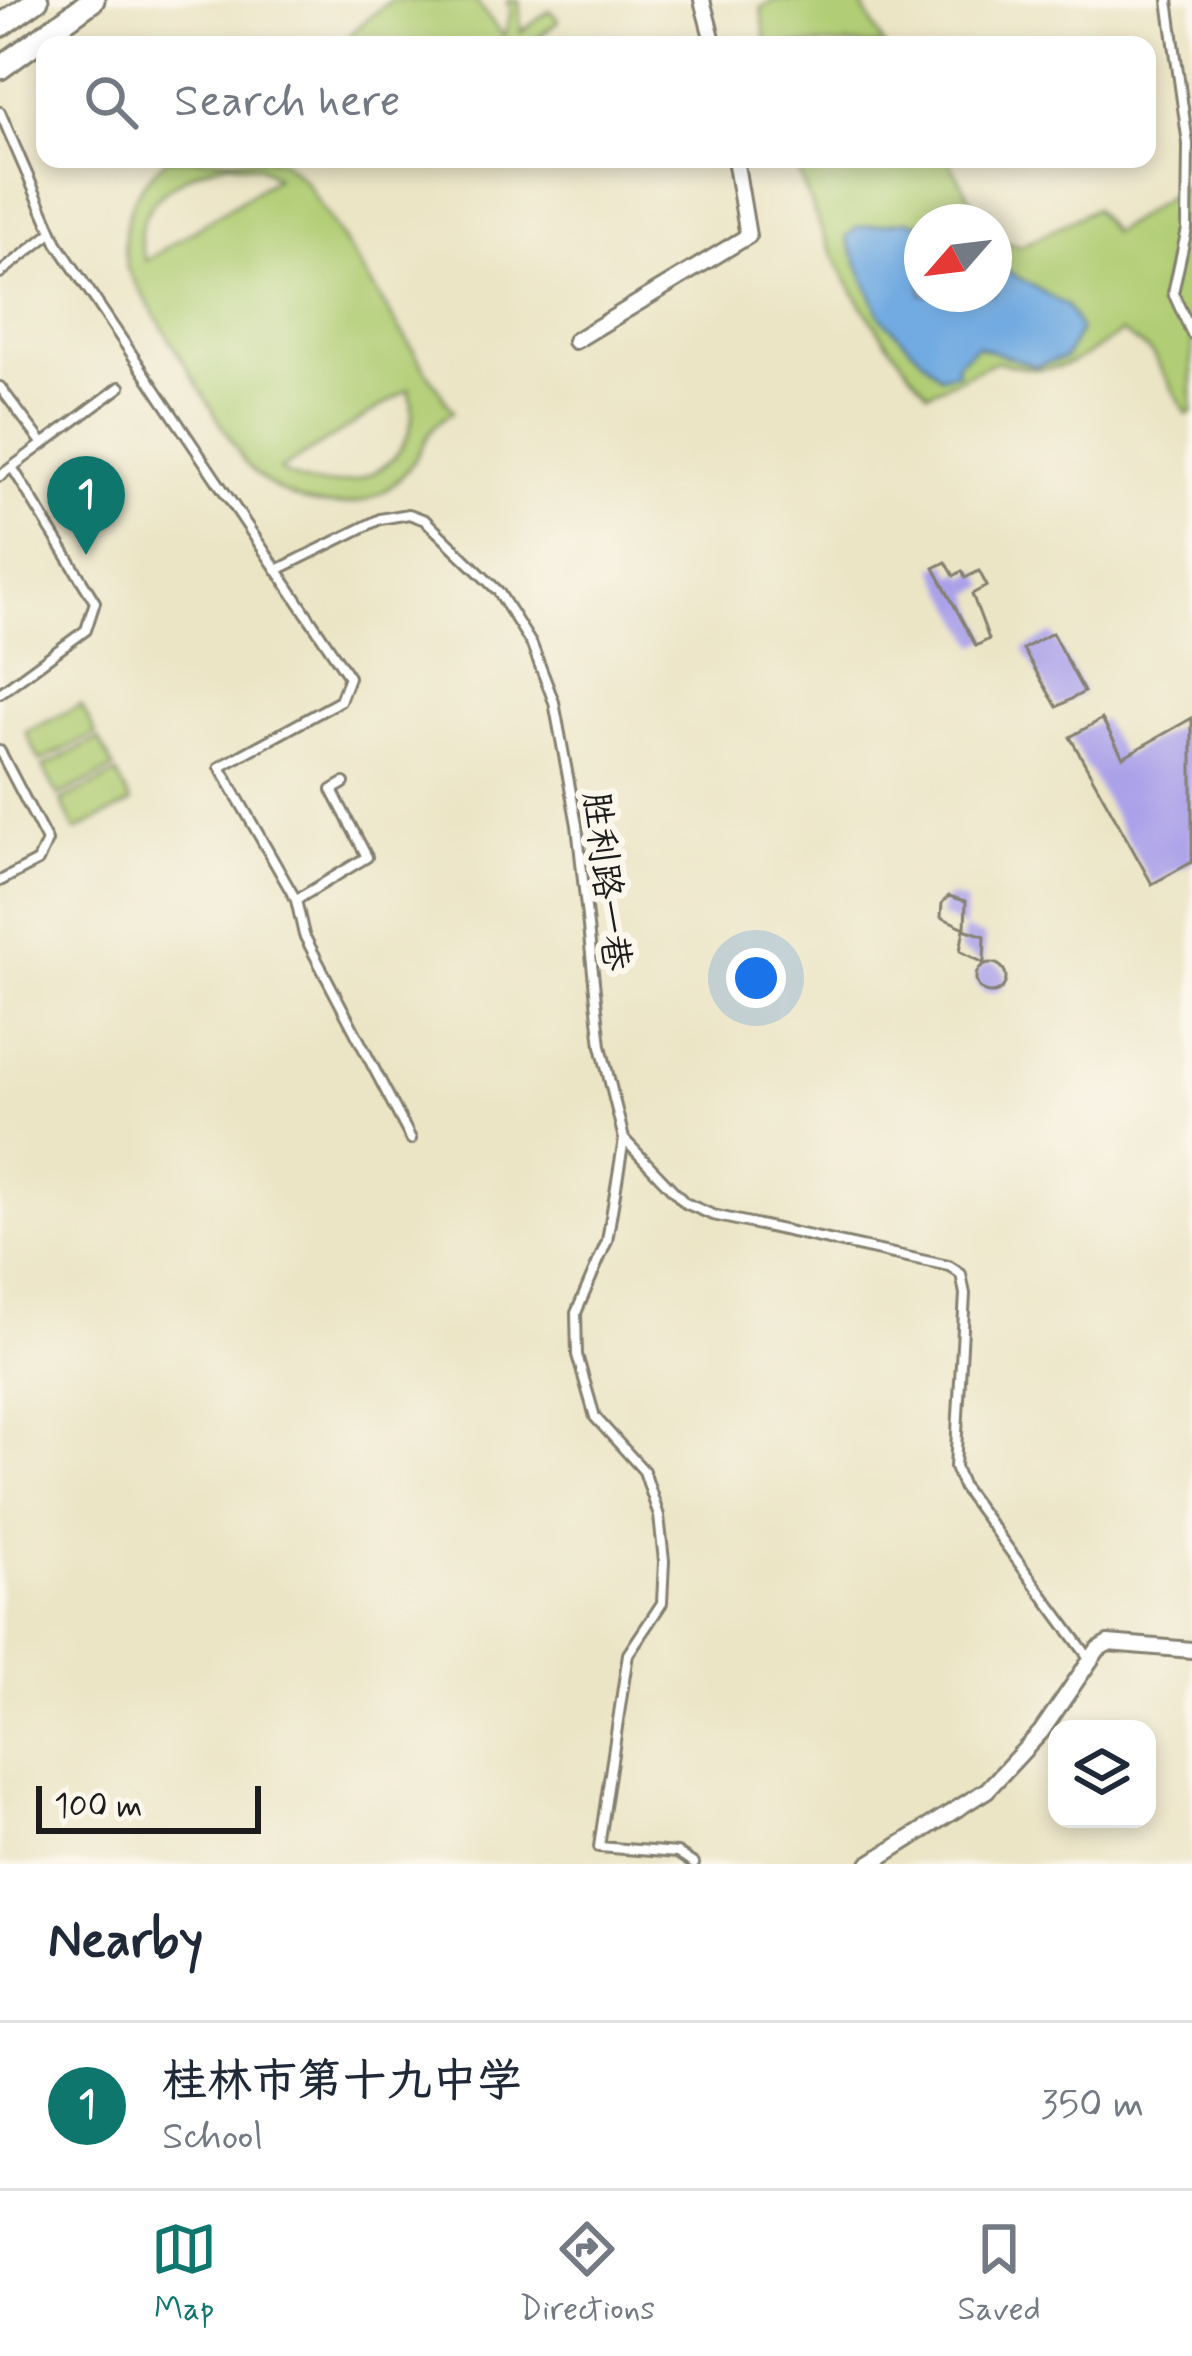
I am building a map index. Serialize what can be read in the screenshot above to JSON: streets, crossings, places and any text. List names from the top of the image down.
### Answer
{
  "streets": {
    "lane": ["胜利路一巷"]
  },
  "scale_bar": "100 m",
  "north": "bottom left",
  "page": {
    "search": "Search here",
    "pins": "1",
    "scale": "100 m",
    "heading": "Nearby",
    "list": [
      {
        "mark": "1",
        "name": "桂林市第十九中学",
        "note": "School",
        "value": "350 m"
      }
    ],
    "nav": ["Map", "Directions", "Saved"]
  }
}
